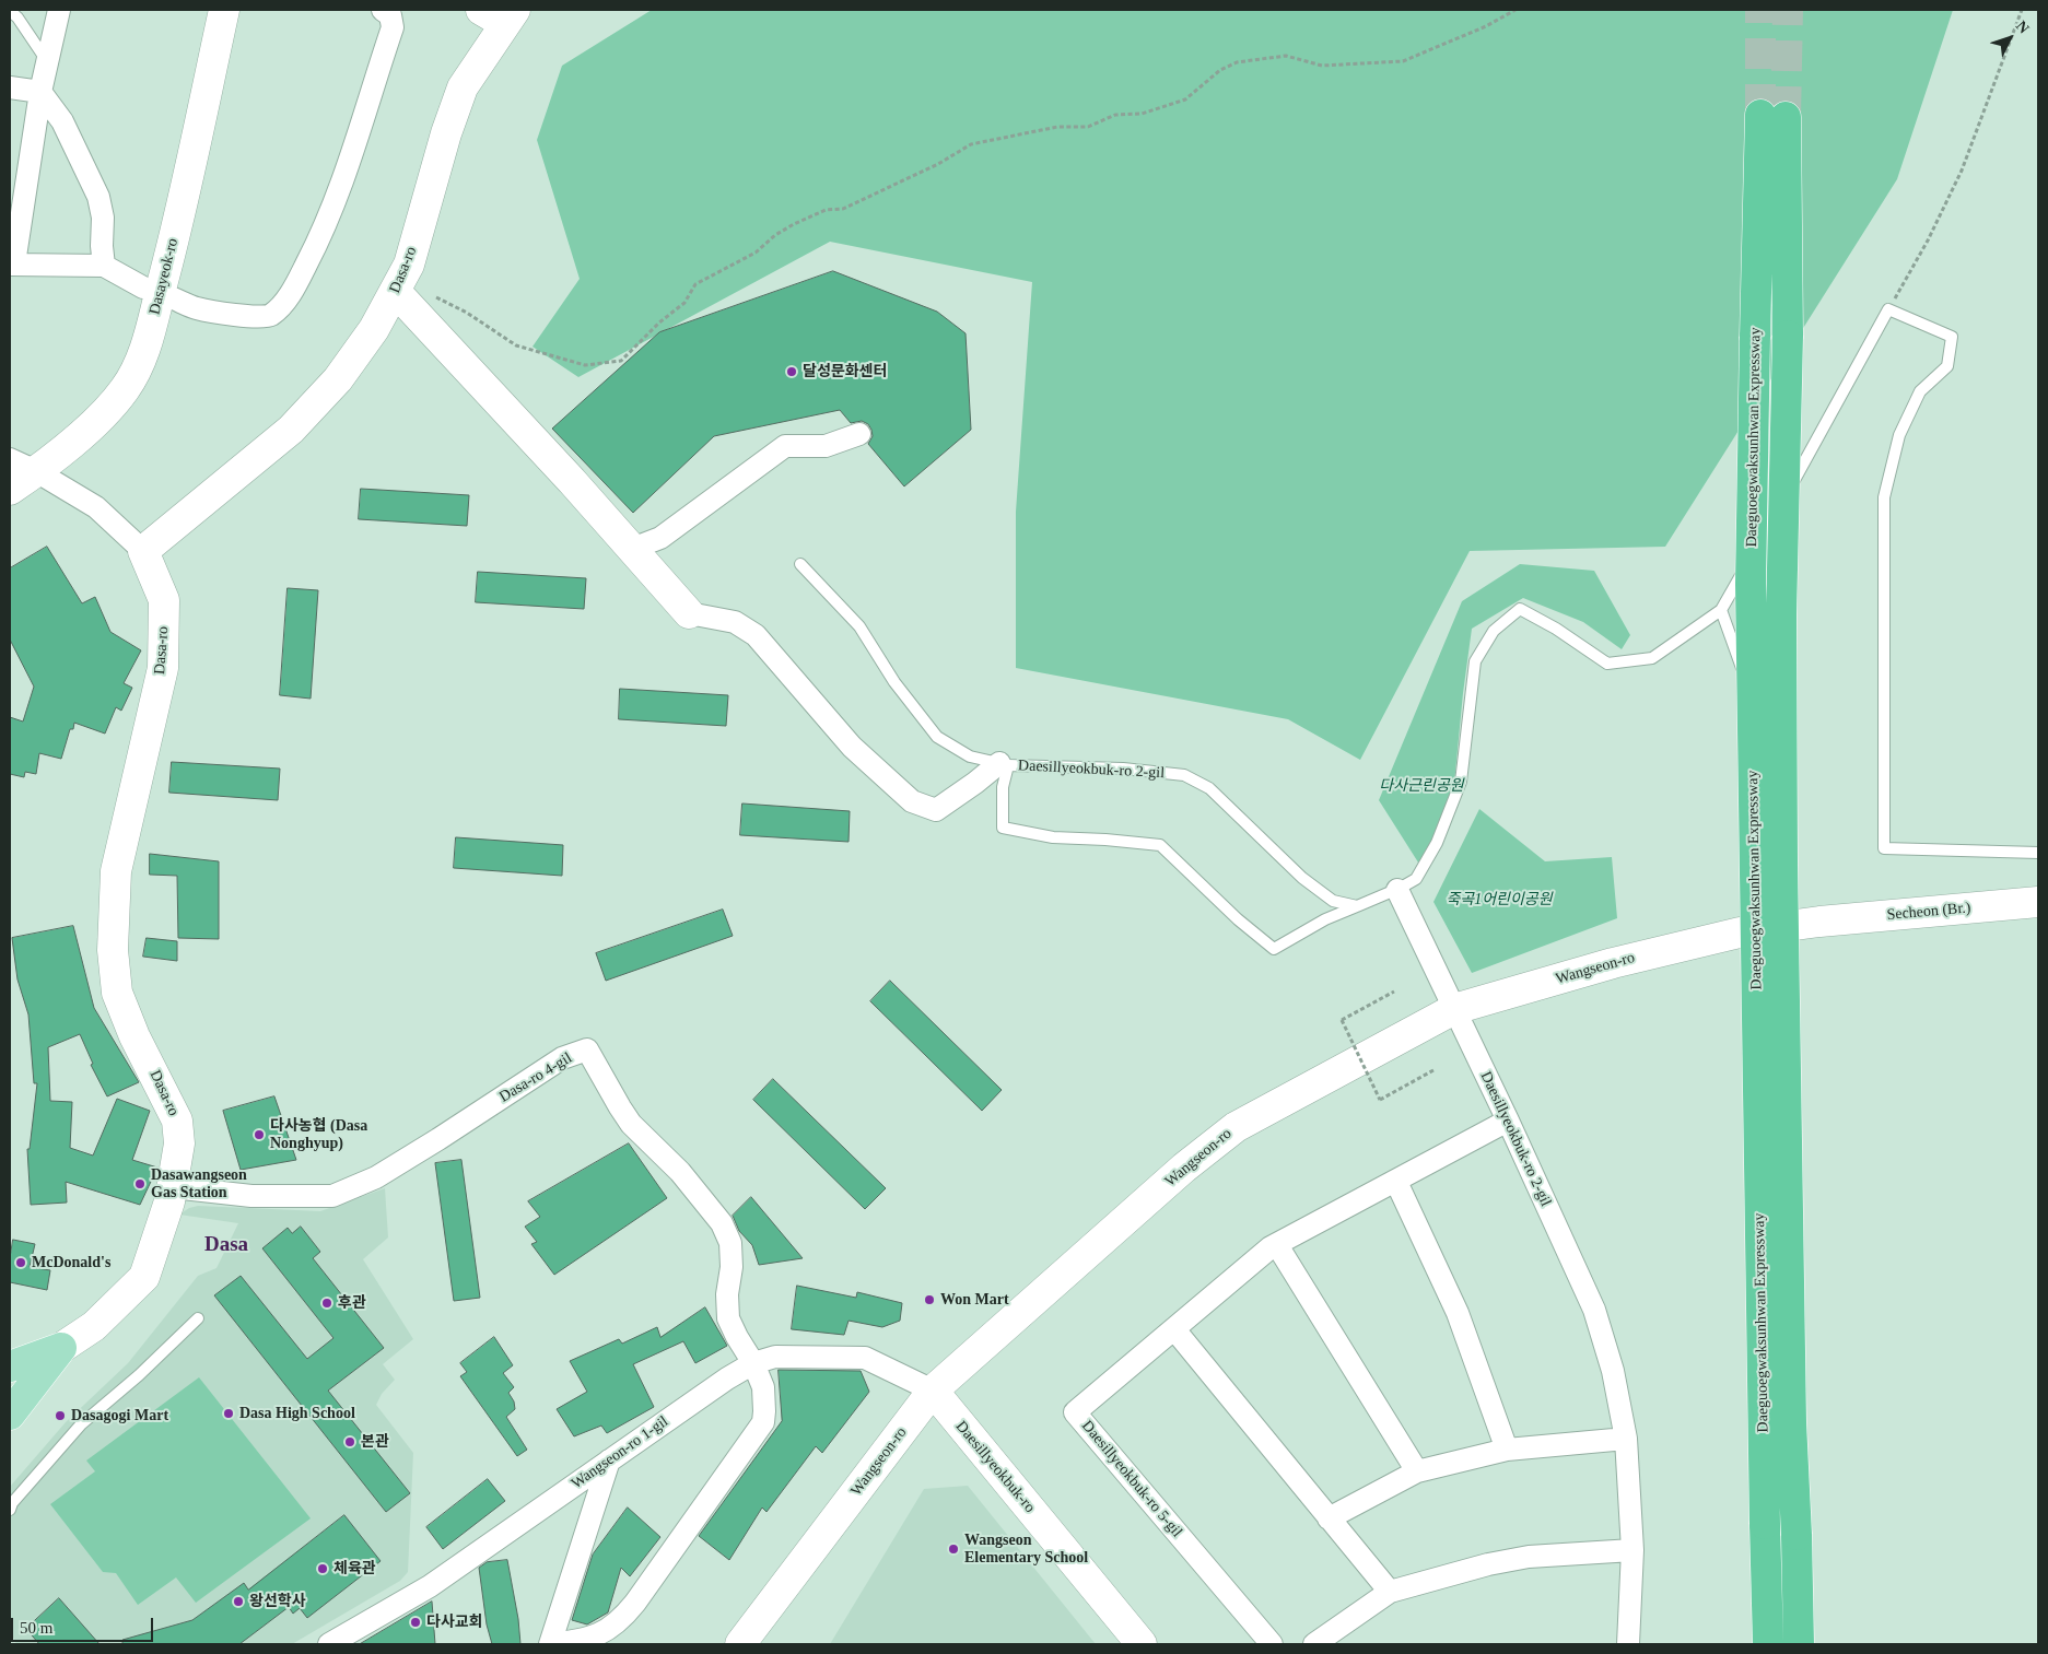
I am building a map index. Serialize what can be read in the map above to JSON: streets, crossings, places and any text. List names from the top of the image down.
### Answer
{
  "streets": {
    "highway": ["Daeguoegwaksunhwan Expressway"],
    "street": [
      "Dasa-ro",
      "Dasayeok-ro",
      "Daesillyeokbuk-ro 2-gil",
      "Secheon (Br.)",
      "Wangseon-ro",
      "Dasa-ro 4-gil",
      "Wangseon-ro 1-gil",
      "Daesillyeokbuk-ro",
      "Daesillyeokbuk-ro 5-gil"
    ]
  },
  "crossings": [
    ["Dasa-ro", "Dasa-ro 4-gil"],
    ["Daesillyeokbuk-ro 2-gil", "Wangseon-ro"],
    ["Daesillyeokbuk-ro 2-gil", "Daesillyeokbuk-ro 5-gil"],
    ["Secheon (Br.)", "Wangseon-ro"],
    ["Wangseon-ro", "Wangseon-ro 1-gil"],
    ["Wangseon-ro", "Daesillyeokbuk-ro"],
    ["Dasa-ro 4-gil", "Wangseon-ro 1-gil"],
    ["Wangseon-ro 1-gil", "Daesillyeokbuk-ro"]
  ],
  "districts": ["Dasa"],
  "parks": ["다사근린공원", "죽곡1어린이공원"],
  "places": [
    "달성문화센터",
    "다사농협 (Dasa Nonghyup)",
    "Dasawangseon Gas Station",
    "McDonald's",
    "Won Mart",
    "후관",
    "Dasa High School",
    "Dasagogi Mart",
    "본관",
    "Wangseon Elementary School",
    "체육관",
    "왕선학사",
    "다사교회"
  ],
  "scale_bar": "50 m",
  "north": "top right"
}
